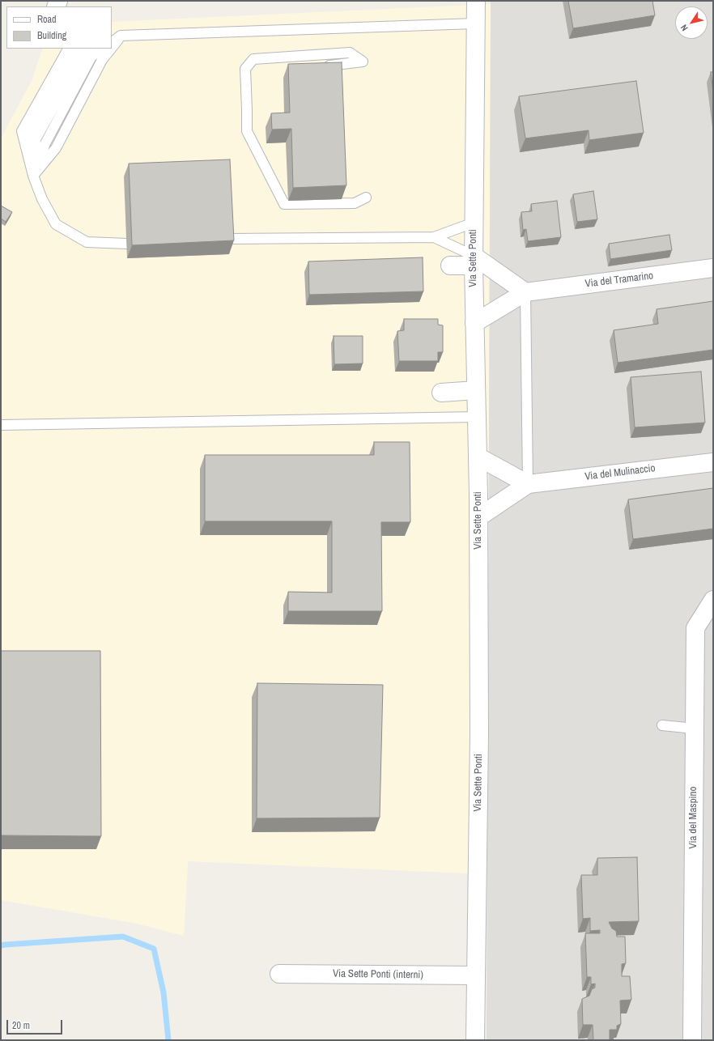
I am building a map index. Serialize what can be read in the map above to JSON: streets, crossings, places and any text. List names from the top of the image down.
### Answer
{
  "streets": {
    "street": [
      "Via Sette Ponti",
      "Via del Tramarino",
      "Via del Mulinaccio",
      "Via del Maspino",
      "Via Sette Ponti (interni)"
    ]
  },
  "crossings": [
    ["Via Sette Ponti", "Via del Tramarino"],
    ["Via Sette Ponti", "Via del Mulinaccio"],
    ["Via Sette Ponti", "Via Sette Ponti (interni)"]
  ],
  "legend": ["Road", "Building"],
  "scale_bar": "20 m",
  "north": "bottom left"
}
